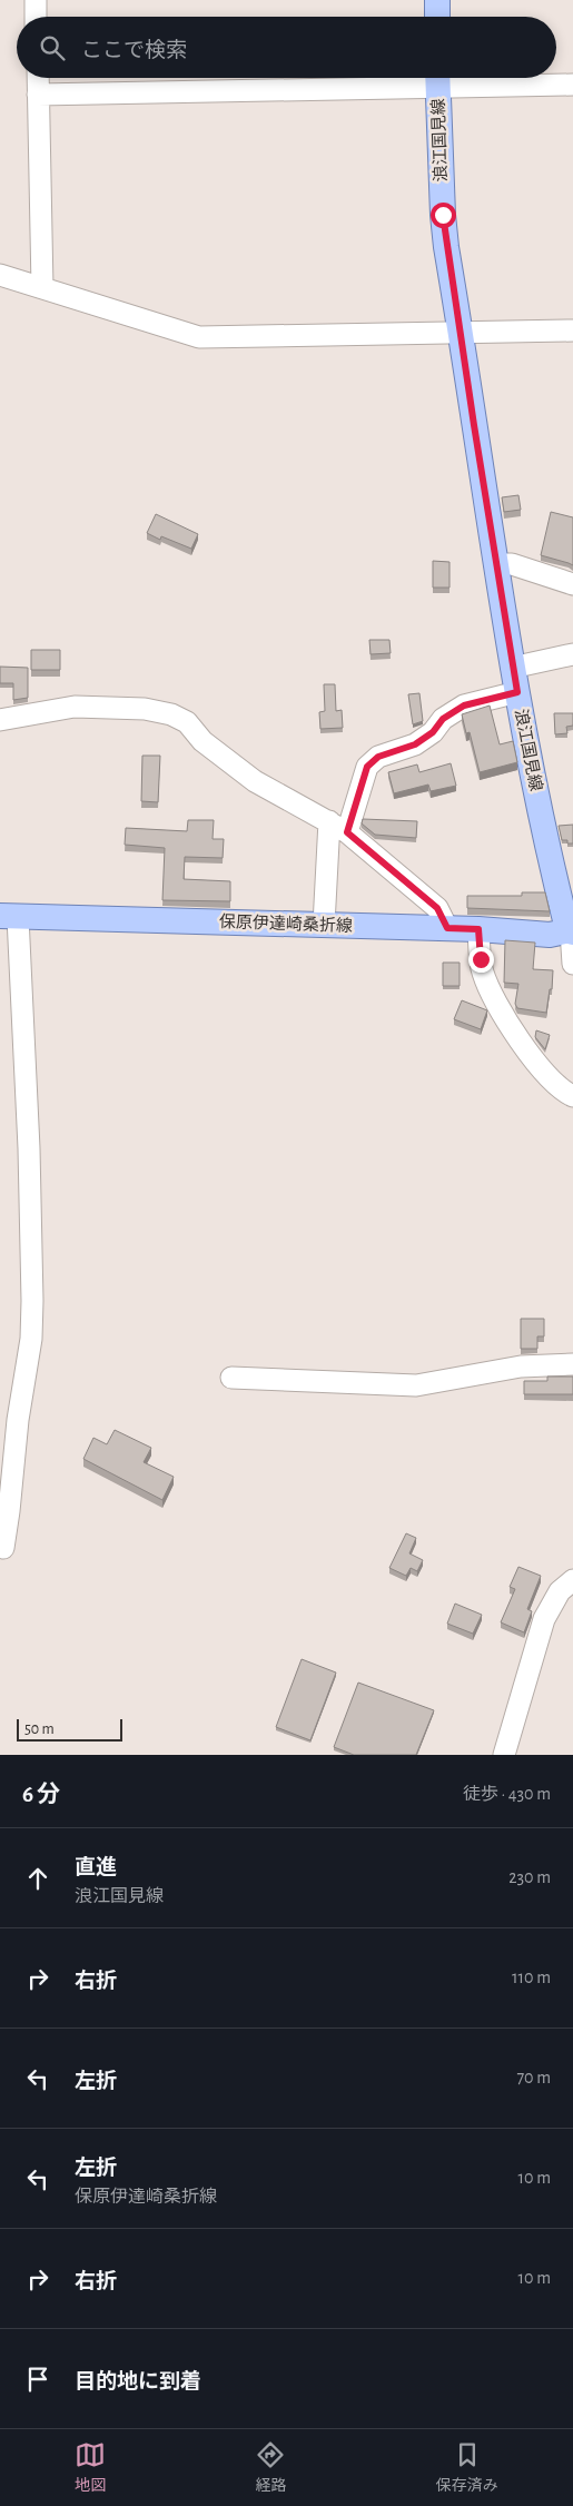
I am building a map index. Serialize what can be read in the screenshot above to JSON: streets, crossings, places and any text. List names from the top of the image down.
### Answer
{
  "streets": {
    "main road": ["浪江国見線", "保原伊達崎桑折線"]
  },
  "crossings": [
    ["浪江国見線", "保原伊達崎桑折線"]
  ],
  "scale_bar": "50 m",
  "page": {
    "search": "ここで検索",
    "scale": "50 m",
    "heading": ["6 分", "徒歩 · 430 m"],
    "list": [
      ["直進", "浪江国見線", "230 m"],
      ["右折", "110 m"],
      ["左折", "70 m"],
      ["左折", "保原伊達崎桑折線", "10 m"],
      ["右折", "10 m"],
      "目的地に到着"
    ],
    "nav": ["地図", "経路", "保存済み"]
  }
}
